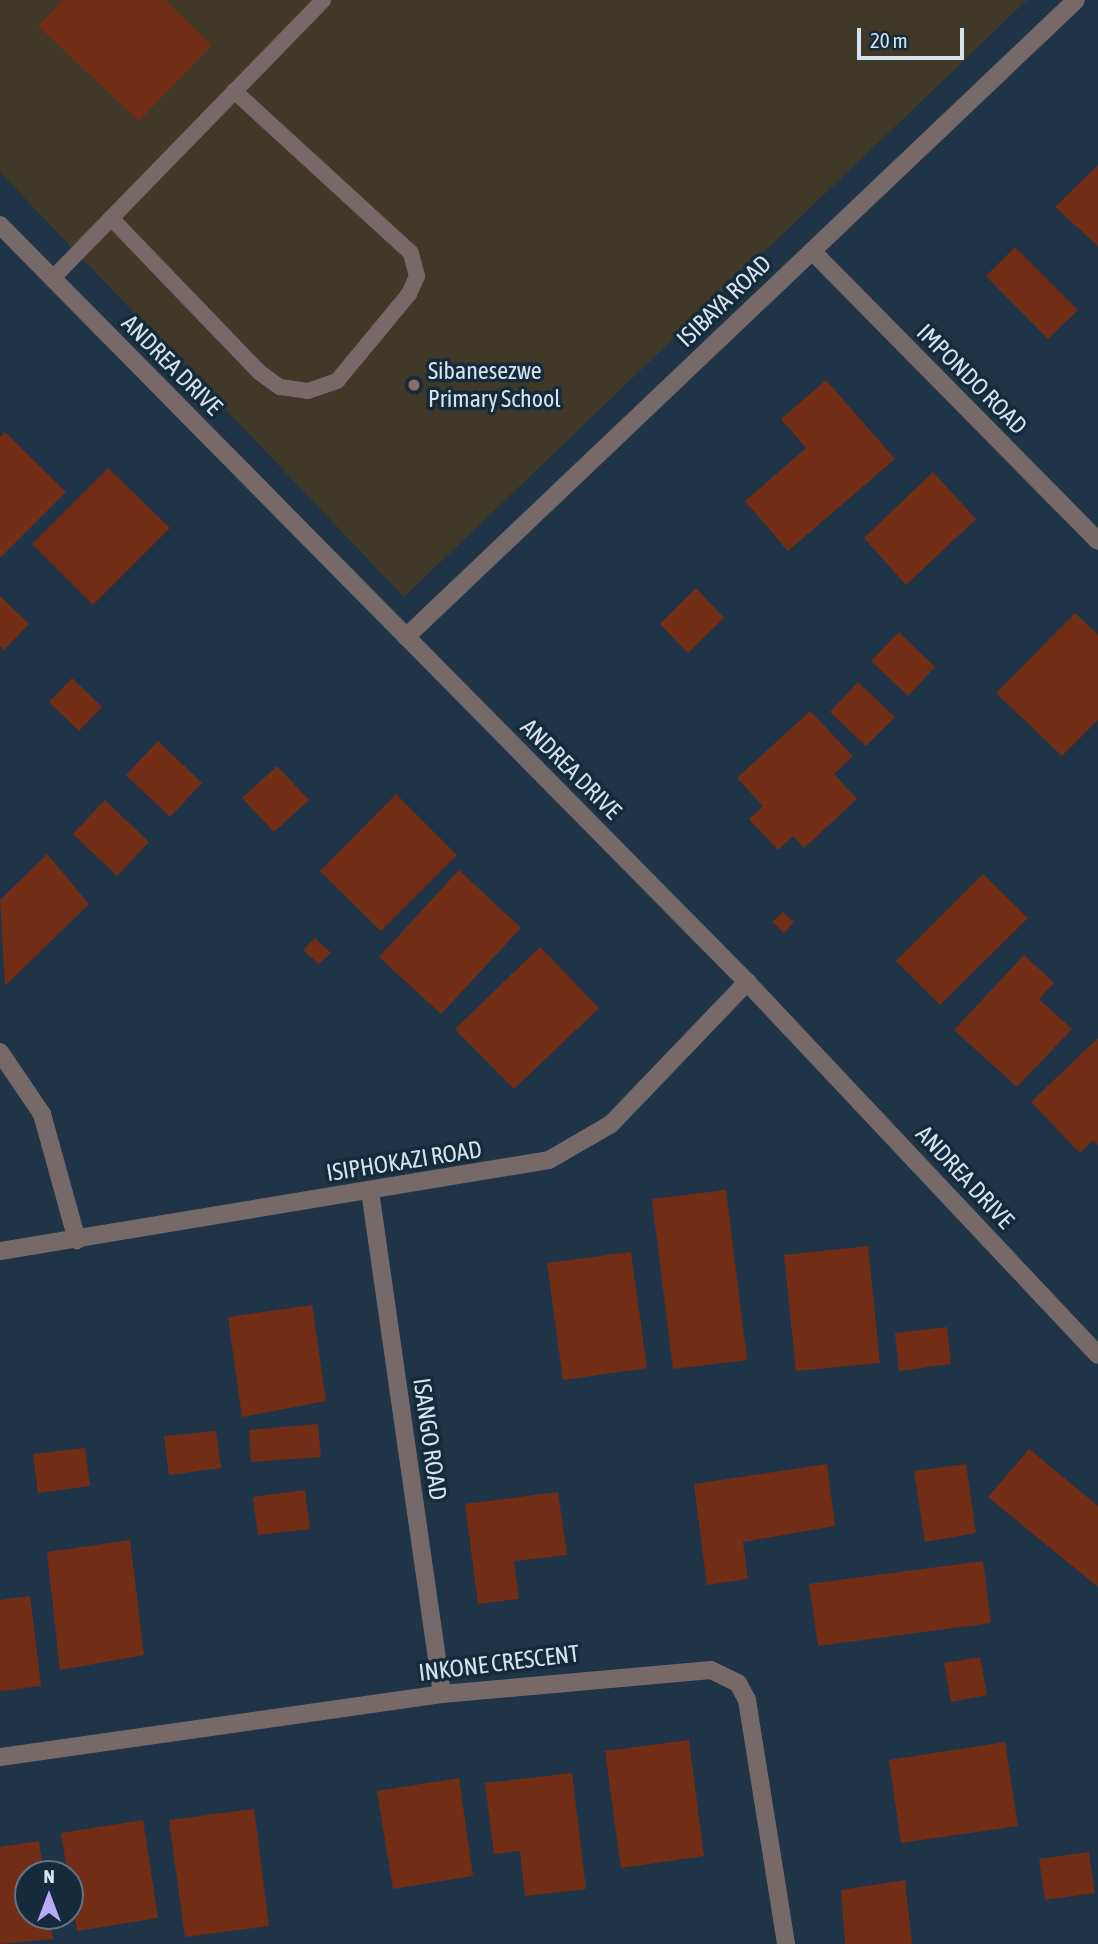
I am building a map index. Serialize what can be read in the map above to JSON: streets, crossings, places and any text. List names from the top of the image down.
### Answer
{
  "streets": {
    "street": [
      "ISIBAYA ROAD",
      "ANDREA DRIVE",
      "IMPONDO ROAD",
      "ISIPHOKAZI ROAD",
      "ISANGO ROAD",
      "INKONE CRESCENT"
    ]
  },
  "crossings": [
    ["ISIBAYA ROAD", "ANDREA DRIVE"],
    ["ISIBAYA ROAD", "IMPONDO ROAD"],
    ["ANDREA DRIVE", "ISIPHOKAZI ROAD"],
    ["ISIPHOKAZI ROAD", "ISANGO ROAD"],
    ["ISANGO ROAD", "INKONE CRESCENT"]
  ],
  "places": ["Sibanesezwe Primary School"],
  "scale_bar": "20 m",
  "north": "top"
}
